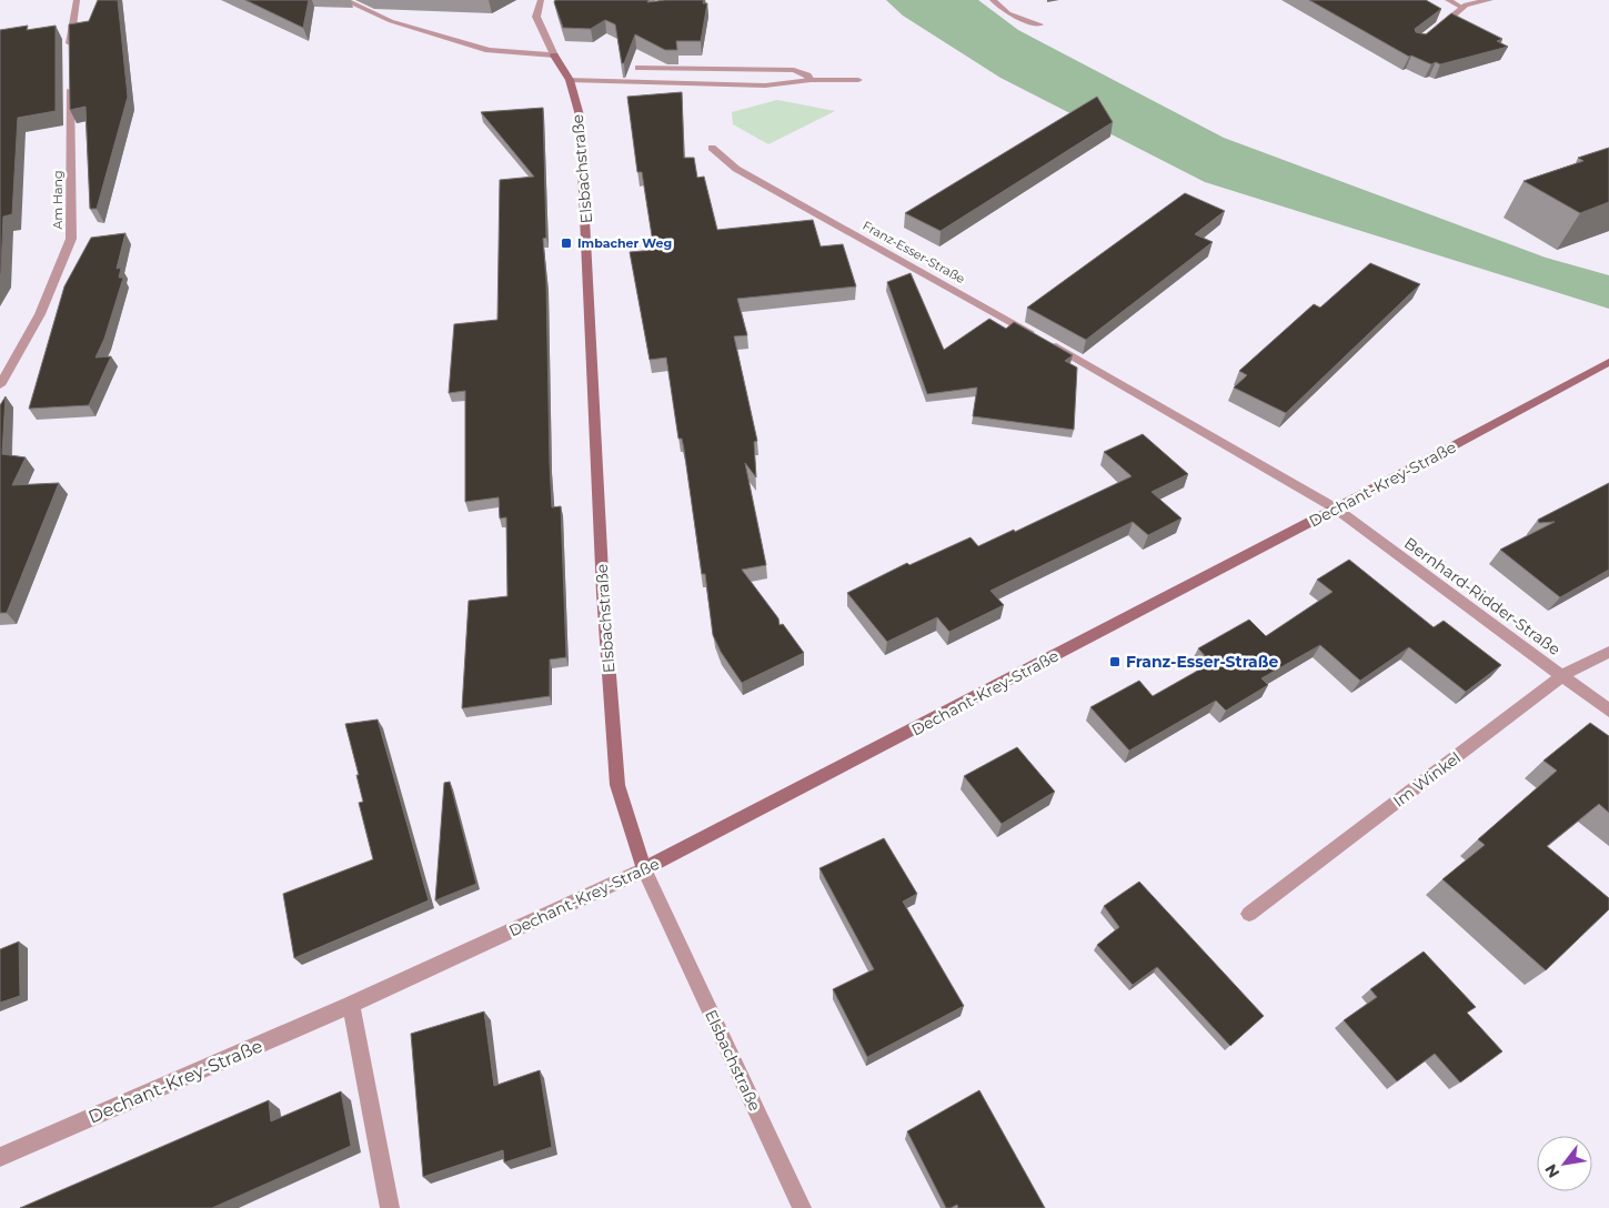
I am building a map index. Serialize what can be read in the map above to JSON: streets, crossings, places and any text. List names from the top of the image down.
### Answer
{
  "streets": {
    "street": [
      "Elsbachstraße",
      "Am Hang",
      "Franz-Esser-Straße",
      "Dechant-Krey-Straße",
      "Bernhard-Ridder-Straße",
      "Im Winkel"
    ]
  },
  "crossings": [
    ["Elsbachstraße", "Dechant-Krey-Straße"],
    ["Franz-Esser-Straße", "Dechant-Krey-Straße"],
    ["Franz-Esser-Straße", "Bernhard-Ridder-Straße"],
    ["Dechant-Krey-Straße", "Bernhard-Ridder-Straße"],
    ["Bernhard-Ridder-Straße", "Im Winkel"]
  ],
  "places": {
    "transit": ["Imbacher Weg", "Franz-Esser-Straße"]
  },
  "north": "bottom left"
}
